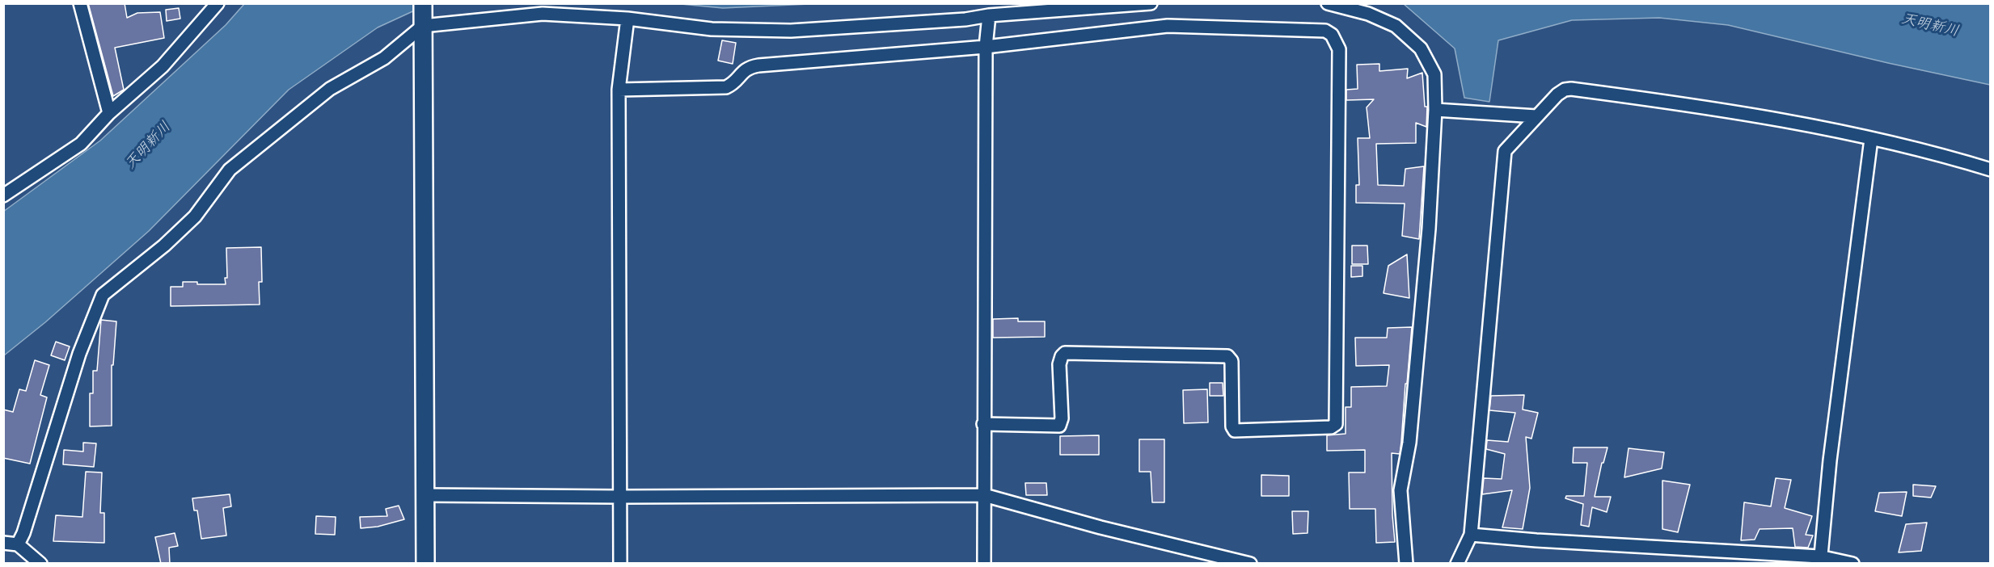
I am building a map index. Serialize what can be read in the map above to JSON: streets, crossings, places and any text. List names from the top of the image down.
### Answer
{
  "water": ["天明新川"]
}
